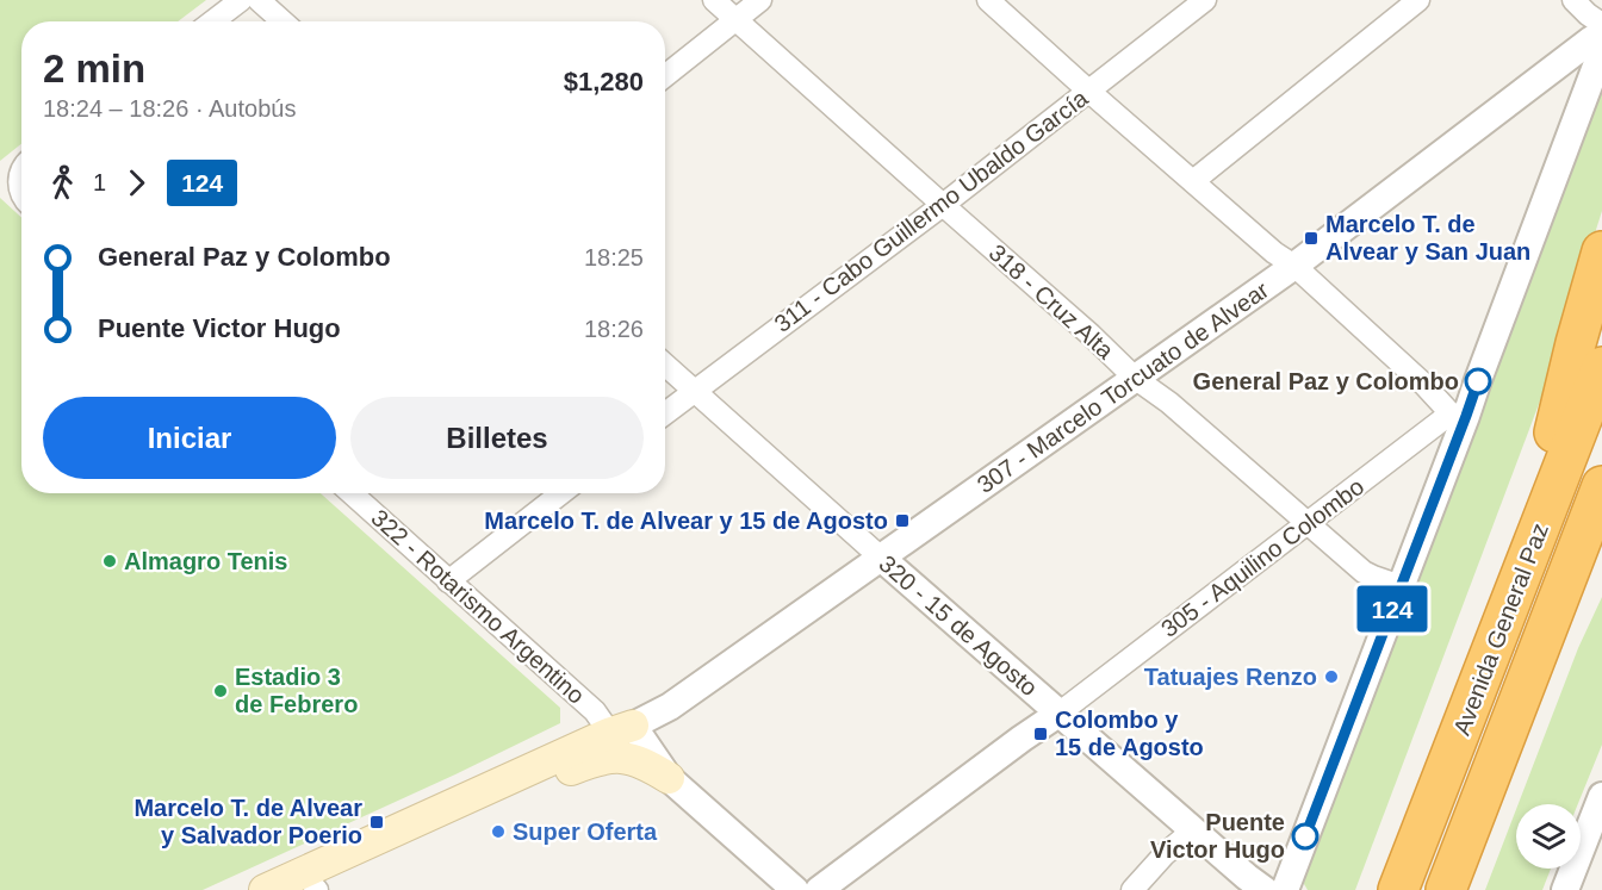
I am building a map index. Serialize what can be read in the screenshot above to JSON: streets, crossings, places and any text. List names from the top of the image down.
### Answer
{
  "streets": {
    "highway": ["Avenida General Paz"],
    "street": [
      "311 - Cabo Guillermo Ubaldo García",
      "318 - Cruz Alta",
      "307 - Marcelo Torcuato de Alvear",
      "305 - Aquilino Colombo",
      "322 - Rotarismo Argentino",
      "320 - 15 de Agosto"
    ]
  },
  "crossings": [
    ["311 - Cabo Guillermo Ubaldo García", "318 - Cruz Alta"],
    ["311 - Cabo Guillermo Ubaldo García", "320 - 15 de Agosto"],
    ["318 - Cruz Alta", "307 - Marcelo Torcuato de Alvear"],
    ["318 - Cruz Alta", "305 - Aquilino Colombo"],
    ["307 - Marcelo Torcuato de Alvear", "322 - Rotarismo Argentino"],
    ["307 - Marcelo Torcuato de Alvear", "320 - 15 de Agosto"],
    ["305 - Aquilino Colombo", "320 - 15 de Agosto"]
  ],
  "places": {
    "transit": [
      "Marcelo T. de Alvear y San Juan",
      "Marcelo T. de Alvear y 15 de Agosto",
      "Colombo y 15 de Agosto",
      "Marcelo T. de Alvear y Salvador Poerio"
    ],
    "other": [
      "General Paz y Colombo",
      "Almagro Tenis",
      "Tatuajes Renzo",
      "Estadio 3 de Febrero",
      "Super Oferta",
      "Puente Victor Hugo"
    ]
  },
  "lines": ["bus line 124"],
  "page": {
    "on_map": "124",
    "heading": ["2 min", "18:24 – 18:26 · Autobús", "$1,280"],
    "legs": ["1", "124"],
    "list": [
      {
        "name": "General Paz y Colombo",
        "value": "18:25"
      },
      {
        "name": "Puente Victor Hugo",
        "value": "18:26"
      }
    ],
    "buttons": ["Iniciar", "Billetes"]
  }
}
